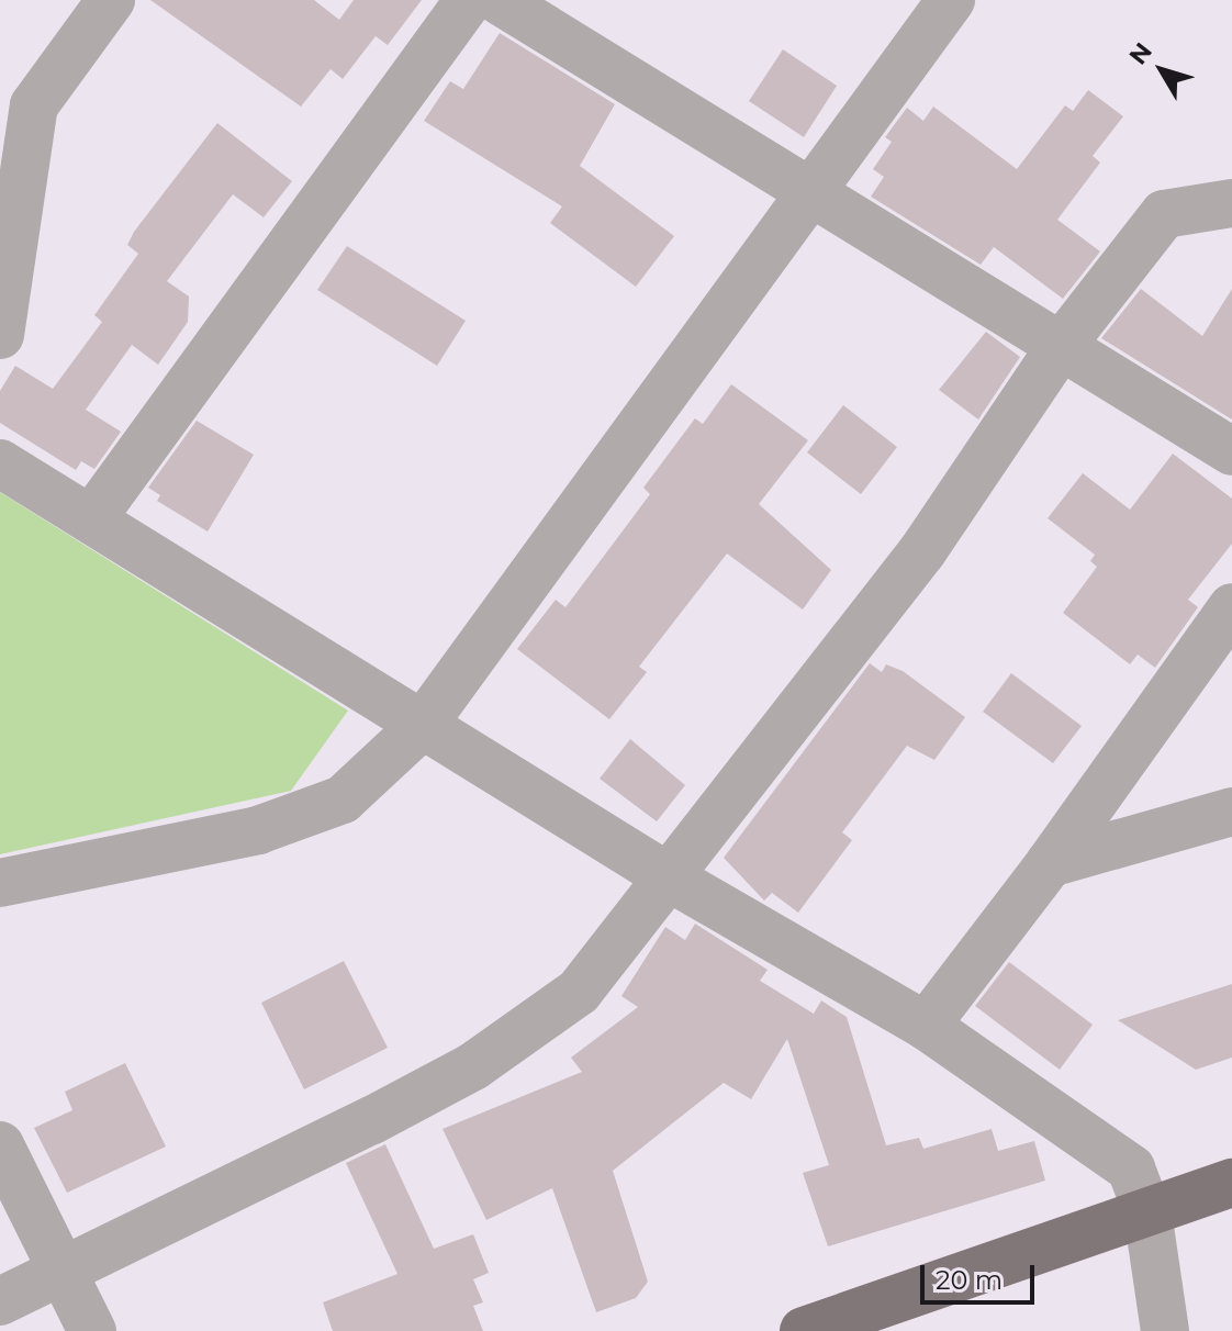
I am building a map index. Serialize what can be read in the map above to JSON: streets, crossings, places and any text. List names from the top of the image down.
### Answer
{
  "scale_bar": "20 m",
  "north": "top left"
}
